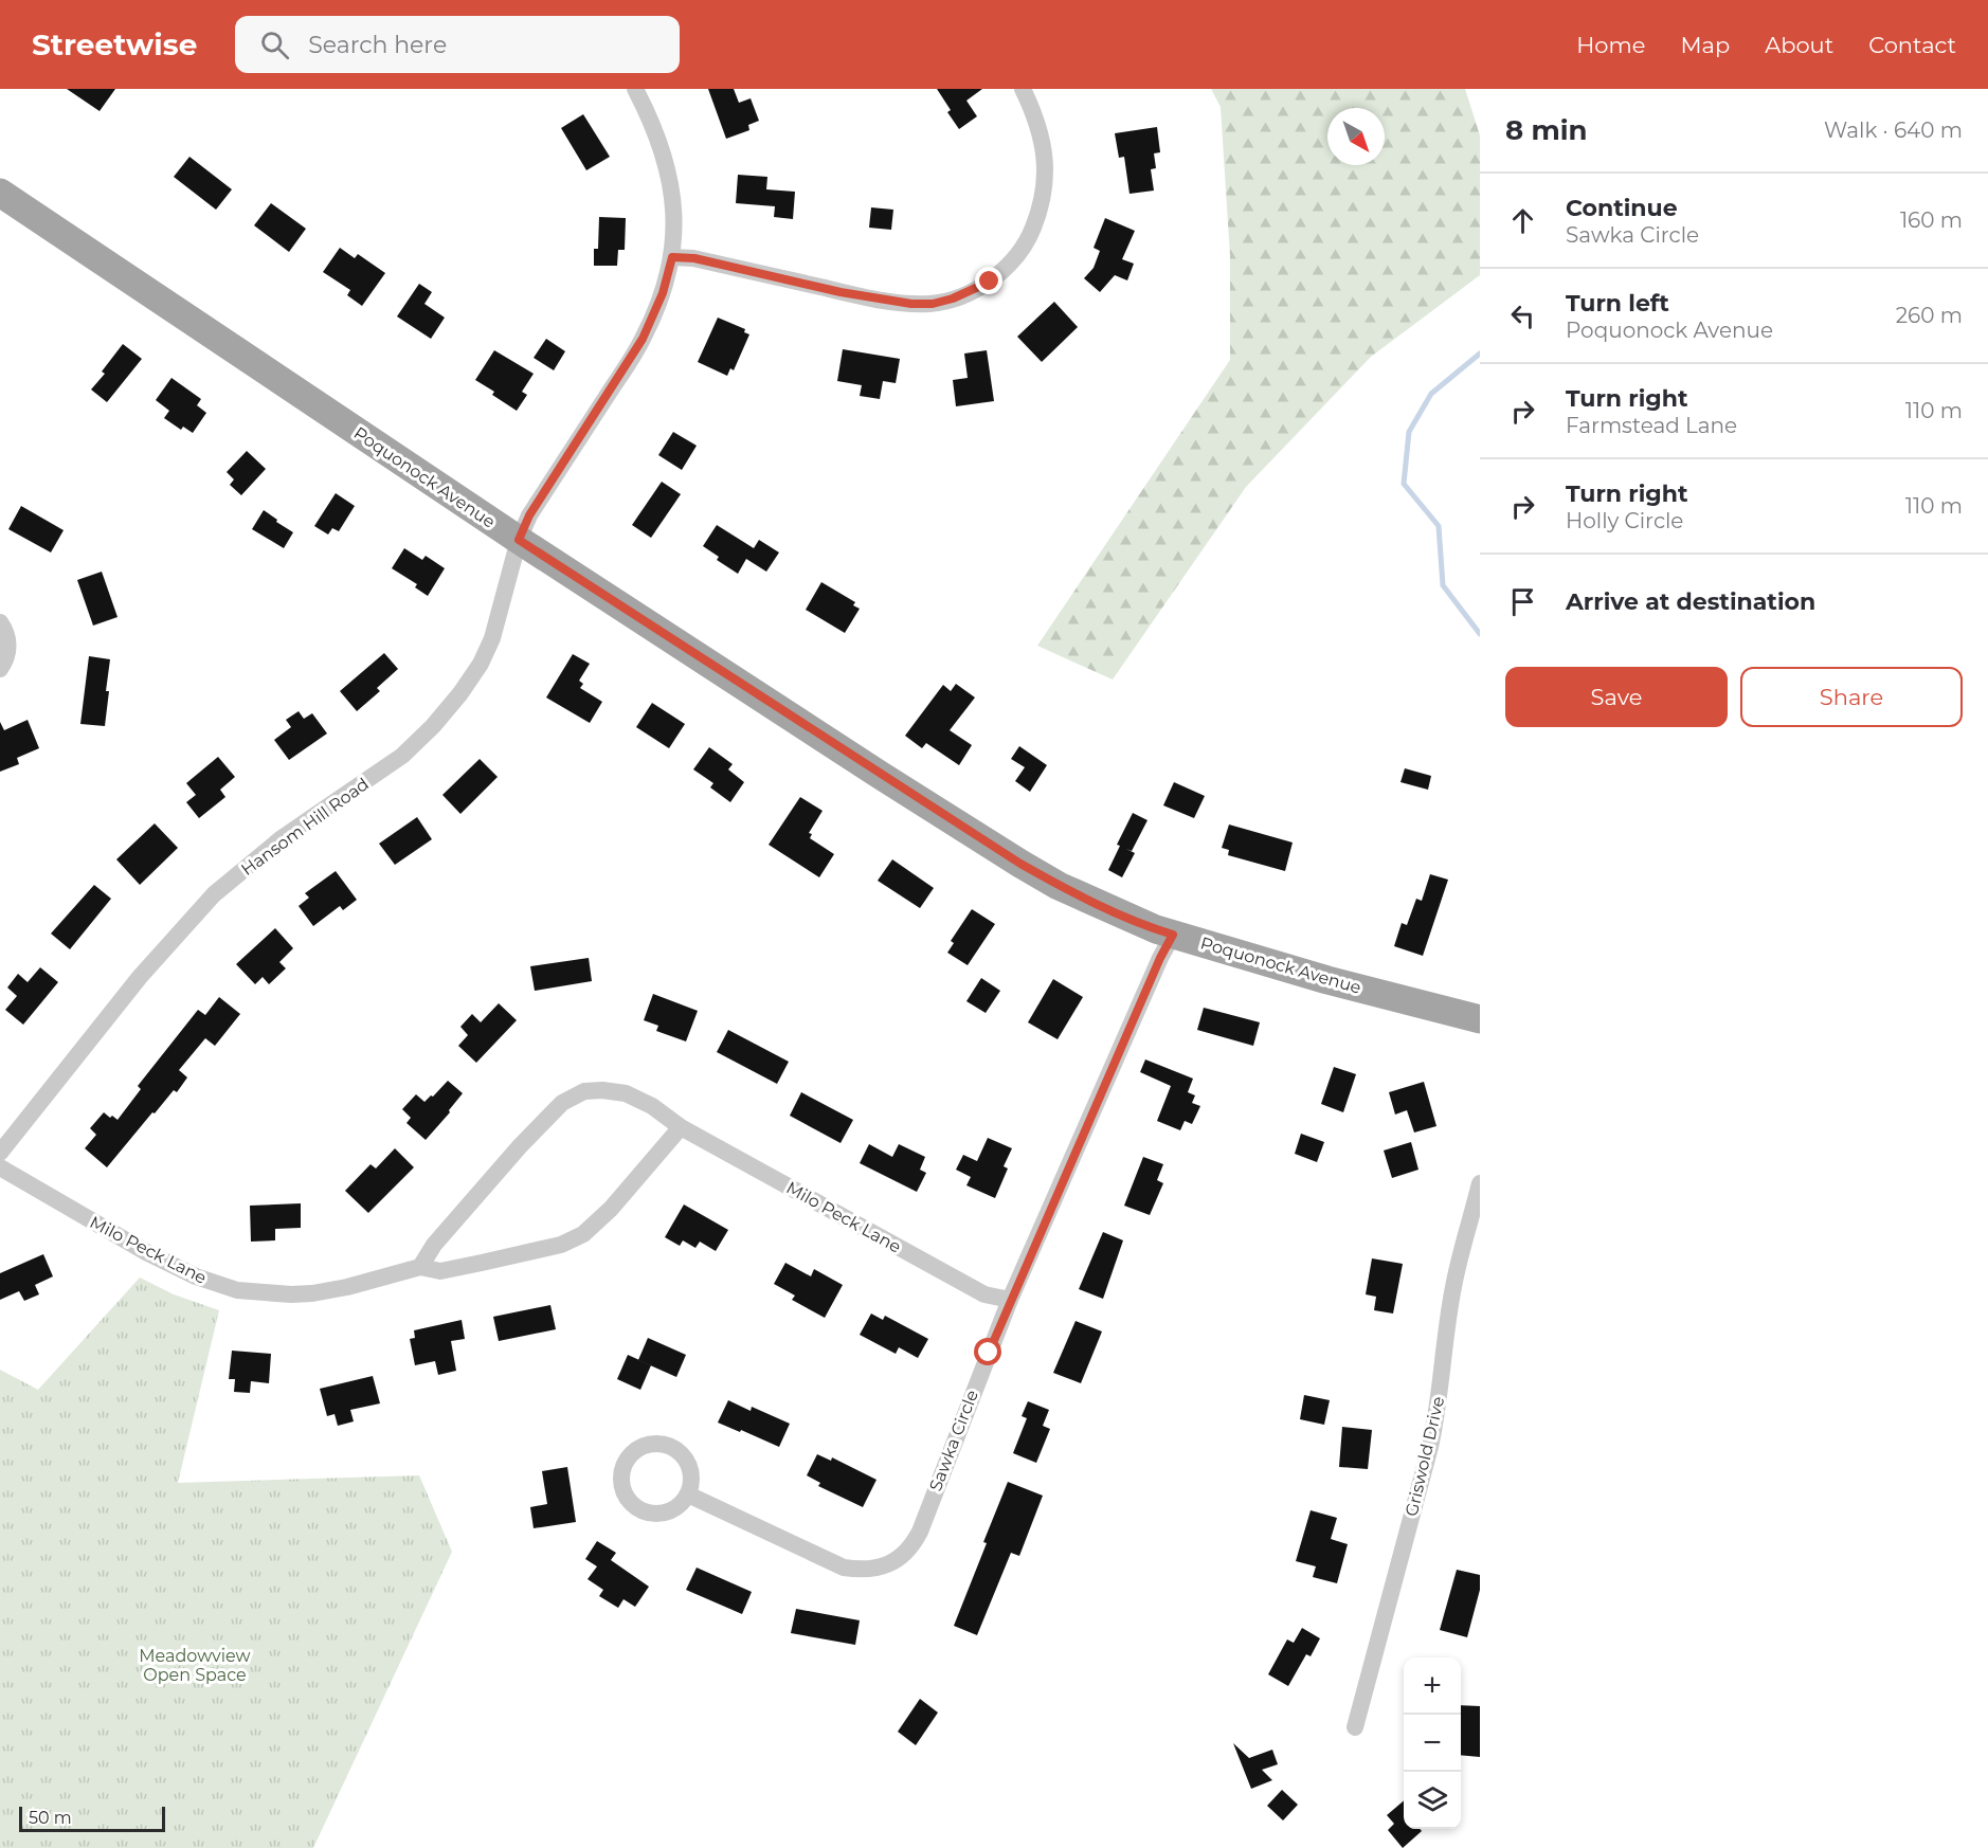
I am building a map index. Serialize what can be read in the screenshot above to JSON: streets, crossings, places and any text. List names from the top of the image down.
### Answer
{
  "streets": {
    "main road": ["Poquonock Avenue"],
    "street": [
      "Hansom Hill Road",
      "Milo Peck Lane",
      "Sawka Circle",
      "Griswold Drive"
    ]
  },
  "crossings": [
    ["Poquonock Avenue", "Hansom Hill Road"],
    ["Poquonock Avenue", "Sawka Circle"],
    ["Milo Peck Lane", "Sawka Circle"]
  ],
  "parks": ["Meadowview Open Space"],
  "scale_bar": "50 m",
  "north": "bottom right",
  "page": {
    "header": "Streetwise",
    "search": "Search here",
    "nav": [
      "Home",
      "Map",
      "About",
      "Contact"
    ],
    "heading": ["8 min", "Walk · 640 m"],
    "list": [
      ["Continue", "Sawka Circle", "160 m"],
      ["Turn left", "Poquonock Avenue", "260 m"],
      ["Turn right", "Farmstead Lane", "110 m"],
      ["Turn right", "Holly Circle", "110 m"],
      "Arrive at destination"
    ],
    "buttons": ["Save", "Share"],
    "map_buttons": ["+", "−"],
    "scale": "50 m"
  }
}
